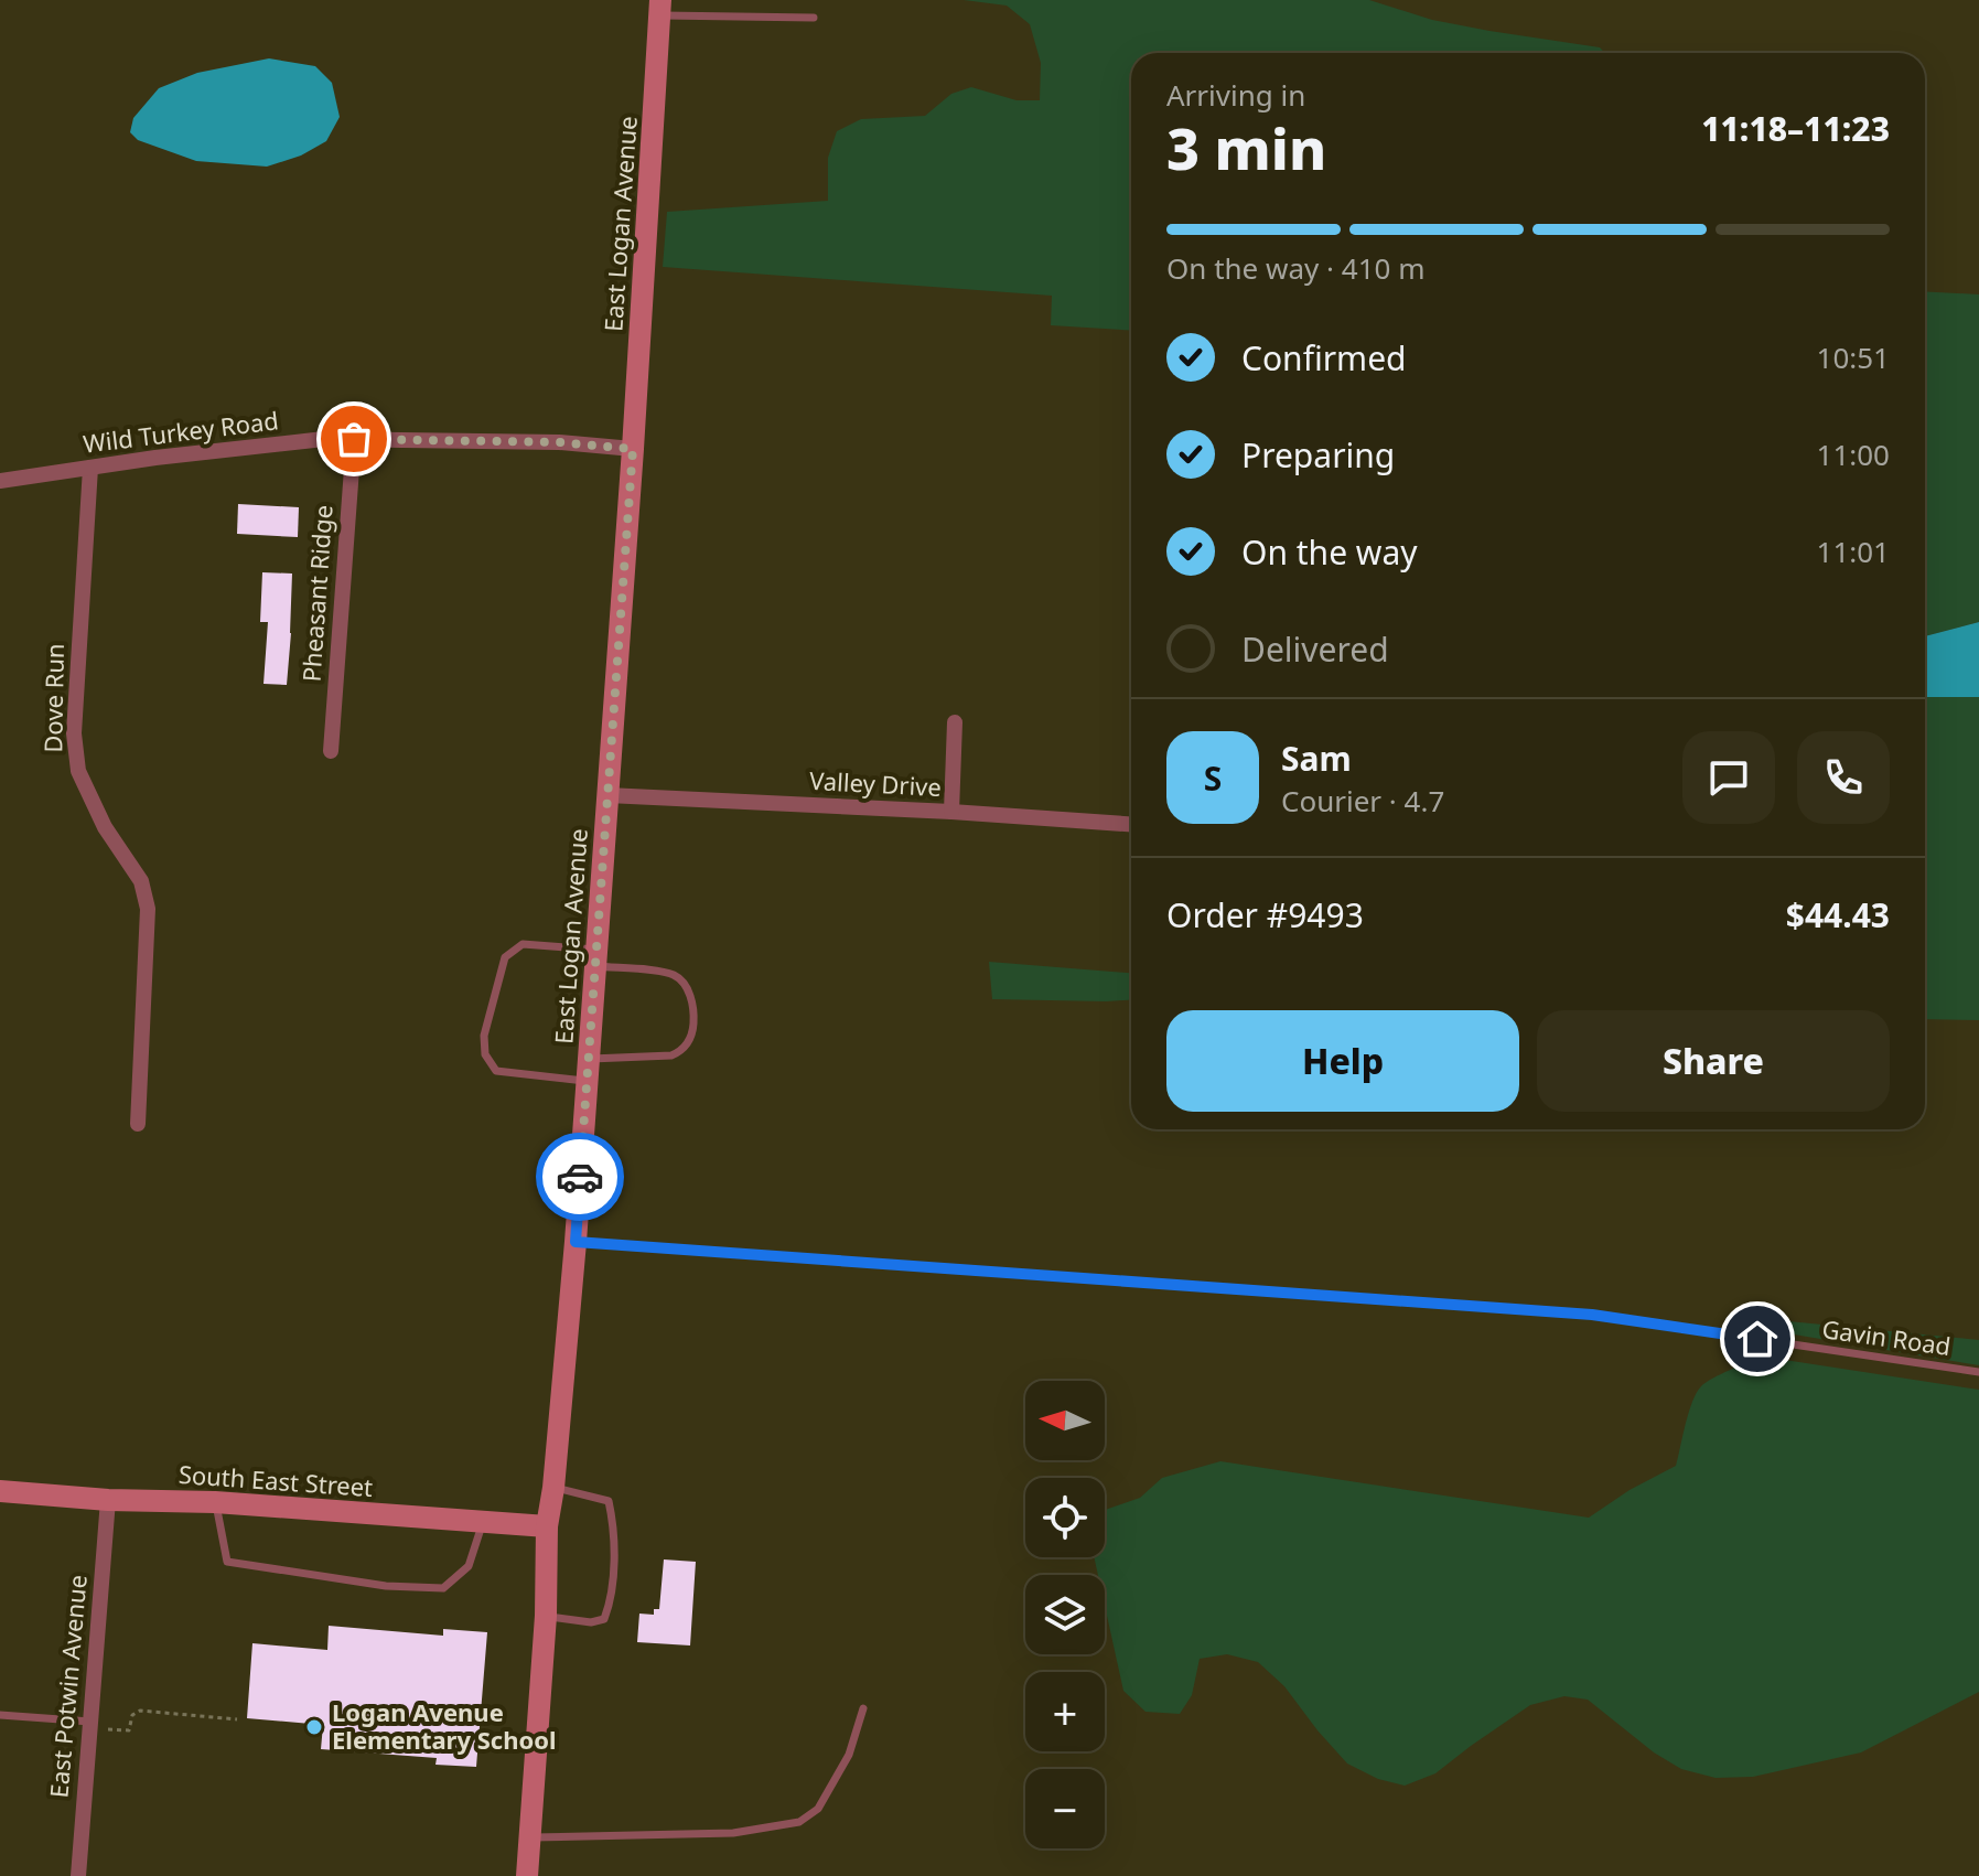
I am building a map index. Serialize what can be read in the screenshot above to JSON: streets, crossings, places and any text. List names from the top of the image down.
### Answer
{
  "streets": {
    "street": [
      "East Logan Avenue",
      "Wild Turkey Road",
      "Pheasant Ridge",
      "Dove Run",
      "Valley Drive",
      "South East Street",
      "East Potwin Avenue"
    ],
    "lane": ["Gavin Road"]
  },
  "crossings": [
    ["East Logan Avenue", "Wild Turkey Road"],
    ["East Logan Avenue", "Valley Drive"],
    ["East Logan Avenue", "Gavin Road"],
    ["East Logan Avenue", "South East Street"],
    ["Wild Turkey Road", "Pheasant Ridge"],
    ["Wild Turkey Road", "Dove Run"],
    ["South East Street", "East Potwin Avenue"]
  ],
  "places": ["Logan Avenue Elementary School"],
  "north": "left",
  "page": {
    "heading": ["3 min", "Arriving in", "11:18–11:23"],
    "panel": [
      "Sam",
      "Courier · 4.7",
      "Order #9493",
      "$44.43"
    ],
    "bar": "On the way · 410 m",
    "list": [
      ["Confirmed", "10:51"],
      ["Preparing", "11:00"],
      ["On the way", "11:01"],
      "Delivered"
    ],
    "round": "S",
    "buttons": ["Help", "Share"],
    "map_buttons": ["+", "−"]
  }
}
